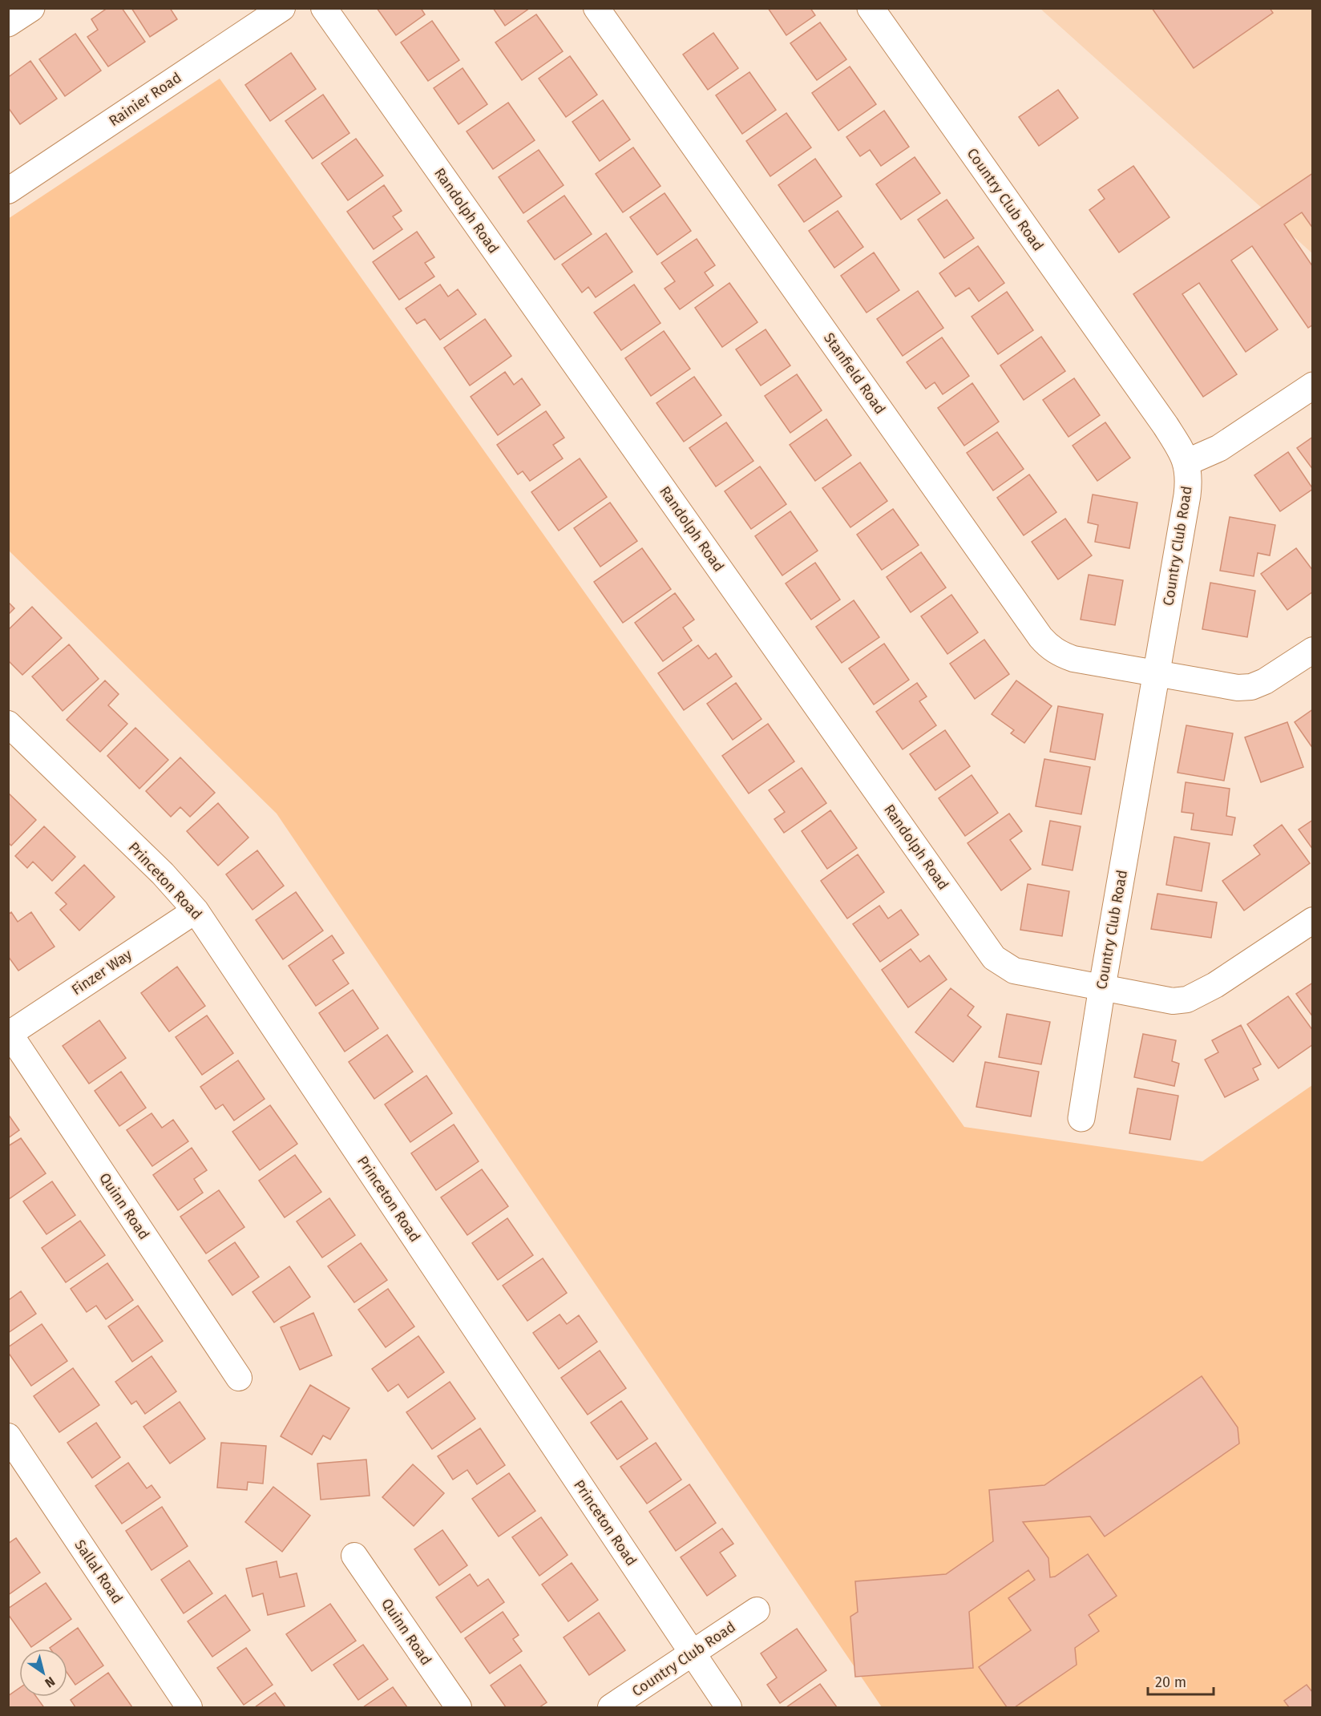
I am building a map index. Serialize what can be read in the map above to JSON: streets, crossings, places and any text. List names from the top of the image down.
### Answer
{
  "streets": {
    "street": [
      "Rainier Road",
      "Country Club Road",
      "Randolph Road",
      "Stanfield Road",
      "Princeton Road",
      "Finzer Way",
      "Quinn Road",
      "Sallal Road"
    ]
  },
  "crossings": [
    ["Country Club Road", "Randolph Road"],
    ["Country Club Road", "Stanfield Road"],
    ["Country Club Road", "Princeton Road"],
    ["Princeton Road", "Finzer Way"],
    ["Finzer Way", "Quinn Road"]
  ],
  "scale_bar": "20 m",
  "north": "bottom right"
}
